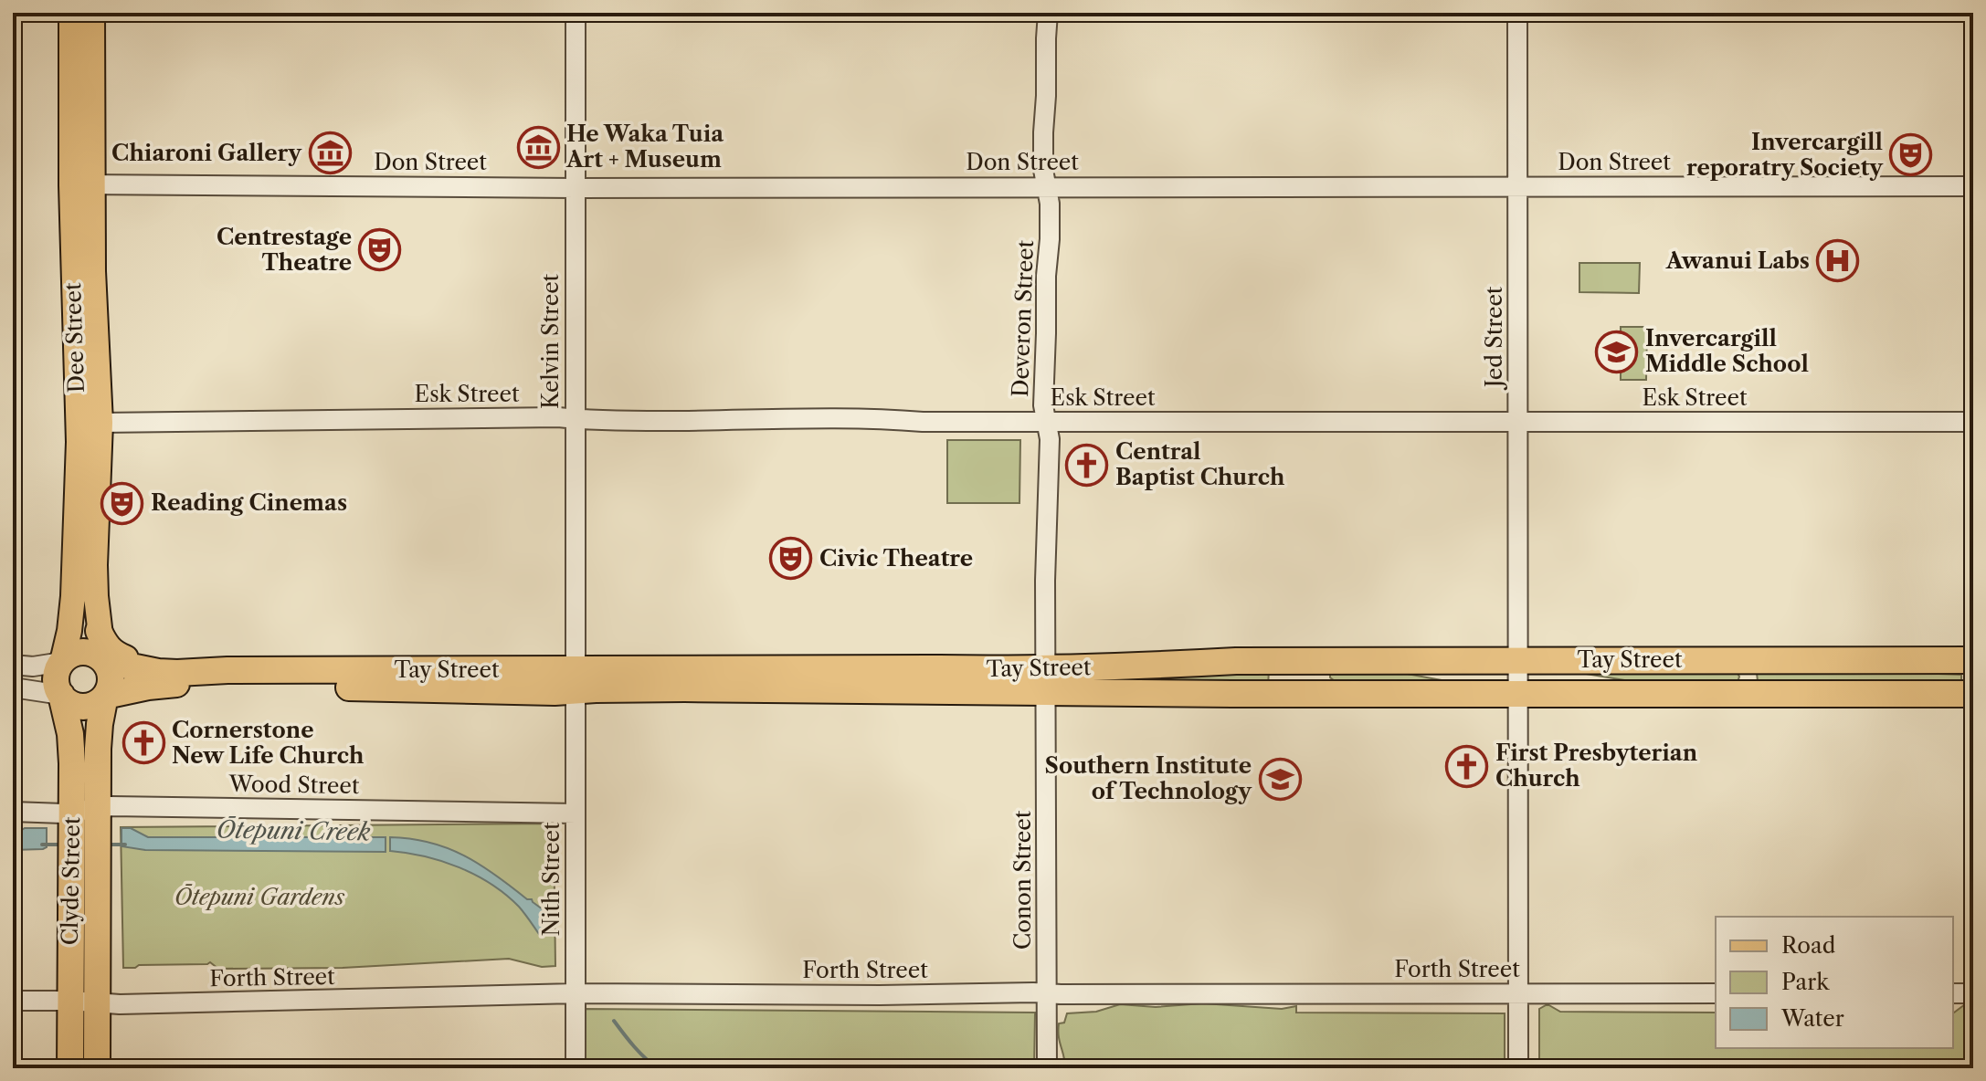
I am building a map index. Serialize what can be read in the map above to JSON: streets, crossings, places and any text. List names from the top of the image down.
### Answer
{
  "streets": {
    "highway": ["Tay Street", "Clyde Street"],
    "main road": ["Dee Street"],
    "street": [
      "Don Street",
      "Deveron Street",
      "Jed Street",
      "Kelvin Street",
      "Esk Street",
      "Wood Street",
      "Nith Street",
      "Conon Street",
      "Forth Street"
    ]
  },
  "crossings": [
    ["Don Street", "Deveron Street"],
    ["Don Street", "Jed Street"],
    ["Don Street", "Dee Street"],
    ["Don Street", "Kelvin Street"],
    ["Deveron Street", "Esk Street"],
    ["Deveron Street", "Tay Street"],
    ["Deveron Street", "Conon Street"],
    ["Jed Street", "Esk Street"],
    ["Jed Street", "Tay Street"],
    ["Jed Street", "Forth Street"],
    ["Dee Street", "Esk Street"],
    ["Dee Street", "Tay Street"],
    ["Dee Street", "Clyde Street"],
    ["Kelvin Street", "Esk Street"],
    ["Kelvin Street", "Tay Street"],
    ["Kelvin Street", "Nith Street"],
    ["Tay Street", "Nith Street"],
    ["Tay Street", "Conon Street"],
    ["Tay Street", "Clyde Street"],
    ["Wood Street", "Nith Street"],
    ["Wood Street", "Clyde Street"],
    ["Nith Street", "Forth Street"],
    ["Conon Street", "Forth Street"],
    ["Clyde Street", "Forth Street"]
  ],
  "water": ["Ōtepuni Creek"],
  "parks": ["Ōtepuni Gardens"],
  "places": {
    "museum": ["He Waka Tuia Art + Museum", "Chiaroni Gallery"],
    "theatre": [
      "Invercargill reporatry Society",
      "Centrestage Theatre",
      "Reading Cinemas",
      "Civic Theatre"
    ],
    "hospital": ["Awanui Labs"],
    "school or university": ["Invercargill Middle School", "Southern Institute of Technology"],
    "church": ["Central Baptist Church", "Cornerstone New Life Church", "First Presbyterian Church"]
  },
  "legend": ["Road", "Park", "Water"]
}
